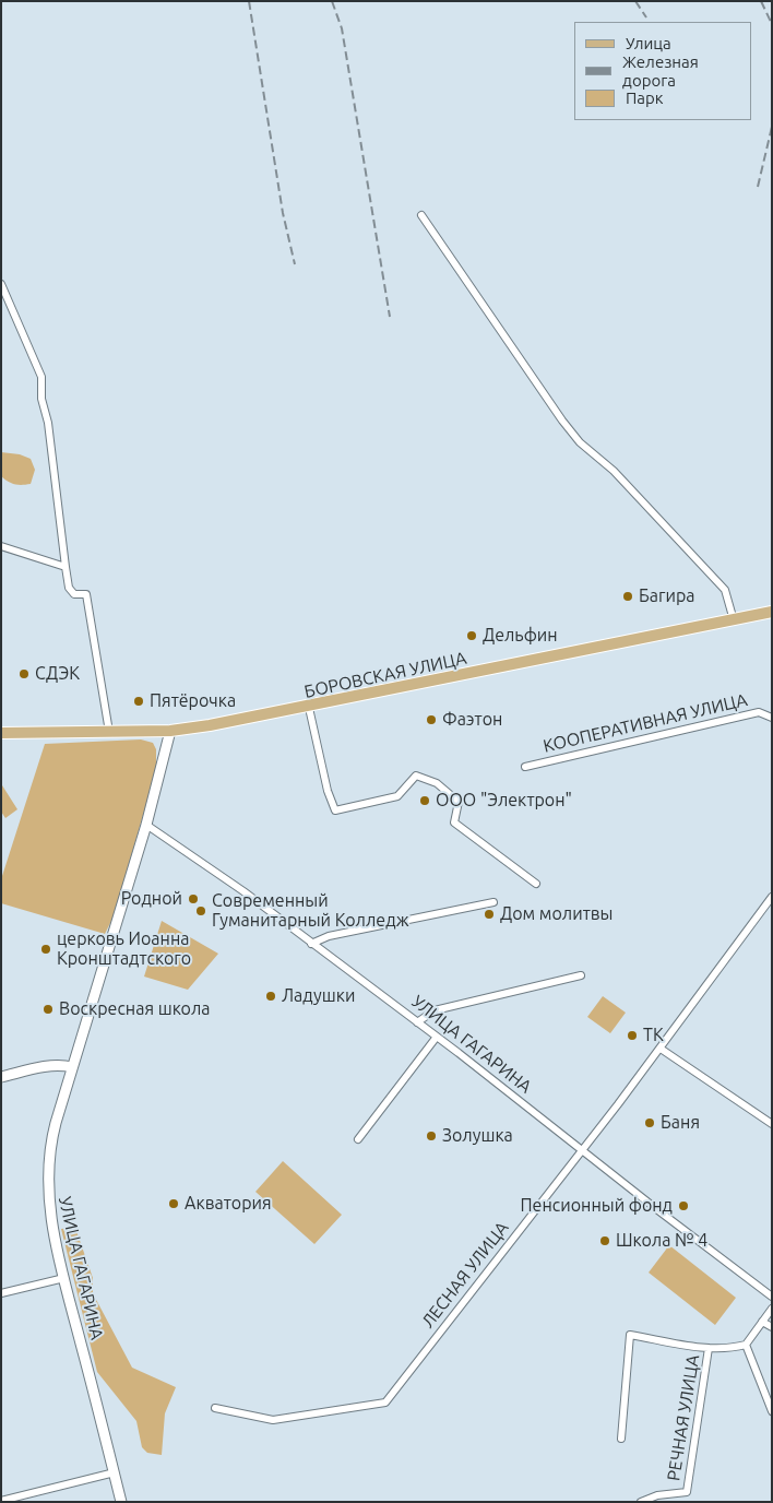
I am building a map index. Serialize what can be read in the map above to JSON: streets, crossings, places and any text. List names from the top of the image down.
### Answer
{
  "streets": {
    "main road": ["БОРОВСКАЯ УЛИЦА"],
    "street": [
      "КООПЕРАТИВНАЯ УЛИЦА",
      "УЛИЦА ГАГАРИНА",
      "ЛЕСНАЯ УЛИЦА",
      "РЕЧНАЯ УЛИЦА"
    ]
  },
  "crossings": [
    ["БОРОВСКАЯ УЛИЦА", "УЛИЦА ГАГАРИНА"],
    ["УЛИЦА ГАГАРИНА", "ЛЕСНАЯ УЛИЦА"]
  ],
  "places": [
    "Багира",
    "Дельфин",
    "СДЭК",
    "Пятёрочка",
    "Фаэтон",
    "ООО \"Электрон\"",
    "Родной",
    "Современный Гуманитарный Колледж",
    "Дом молитвы",
    "церковь Иоанна Кронштадтского",
    "Ладушки",
    "Воскресная школа",
    "ТК",
    "Баня",
    "Золушка",
    "Акватория",
    "Пенсионный фонд",
    "Школа № 4"
  ],
  "legend": ["Улица", "Железная дорога", "Парк"]
}
